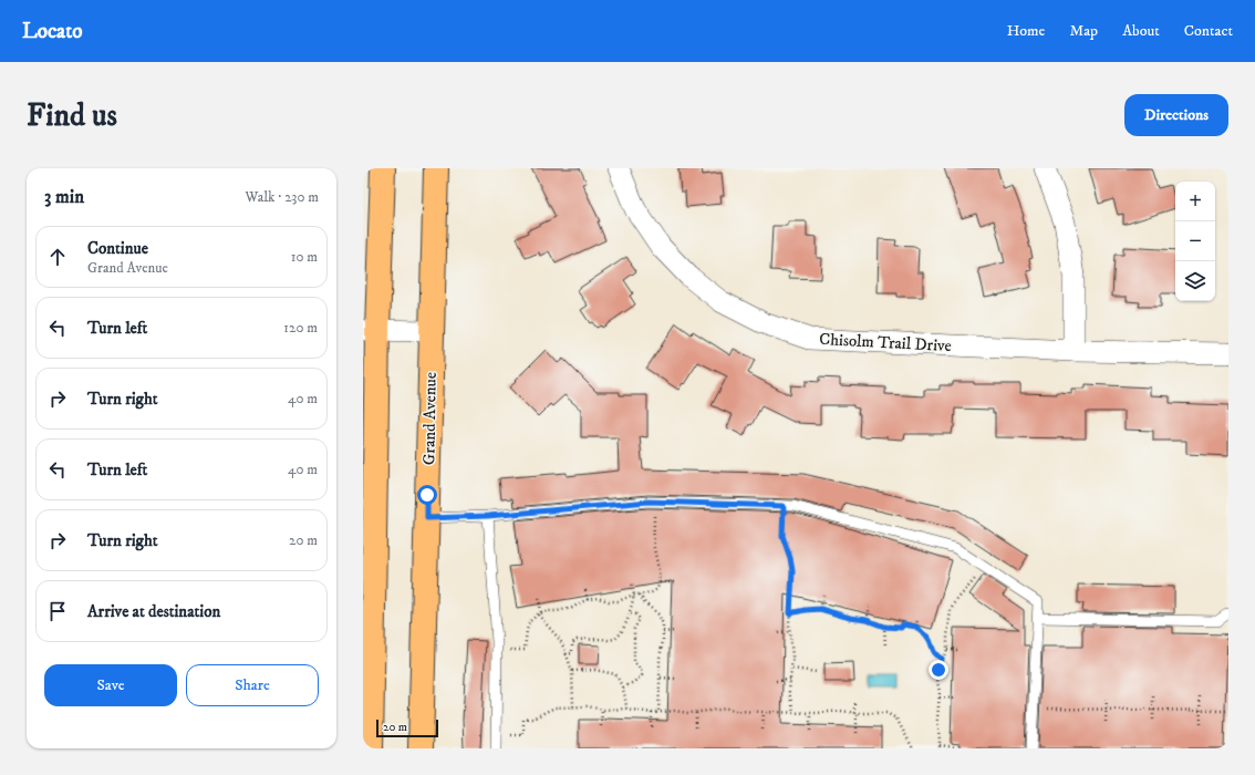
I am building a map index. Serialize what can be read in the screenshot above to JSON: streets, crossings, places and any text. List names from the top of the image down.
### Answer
{
  "streets": {
    "main road": ["Grand Avenue"],
    "street": ["Chisolm Trail Drive"]
  },
  "scale_bar": "20 m",
  "page": {
    "header": "Locato",
    "nav": [
      "Home",
      "Map",
      "About",
      "Contact"
    ],
    "buttons": [
      "Directions",
      ["Save", "Share"]
    ],
    "title": "Find us",
    "heading": ["3 min", "Walk · 230 m"],
    "map_buttons": ["+", "−"],
    "list": [
      ["Continue", "Grand Avenue", "10 m"],
      ["Turn left", "120 m"],
      ["Turn right", "40 m"],
      ["Turn left", "40 m"],
      ["Turn right", "20 m"],
      "Arrive at destination"
    ],
    "scale": "20 m"
  }
}
